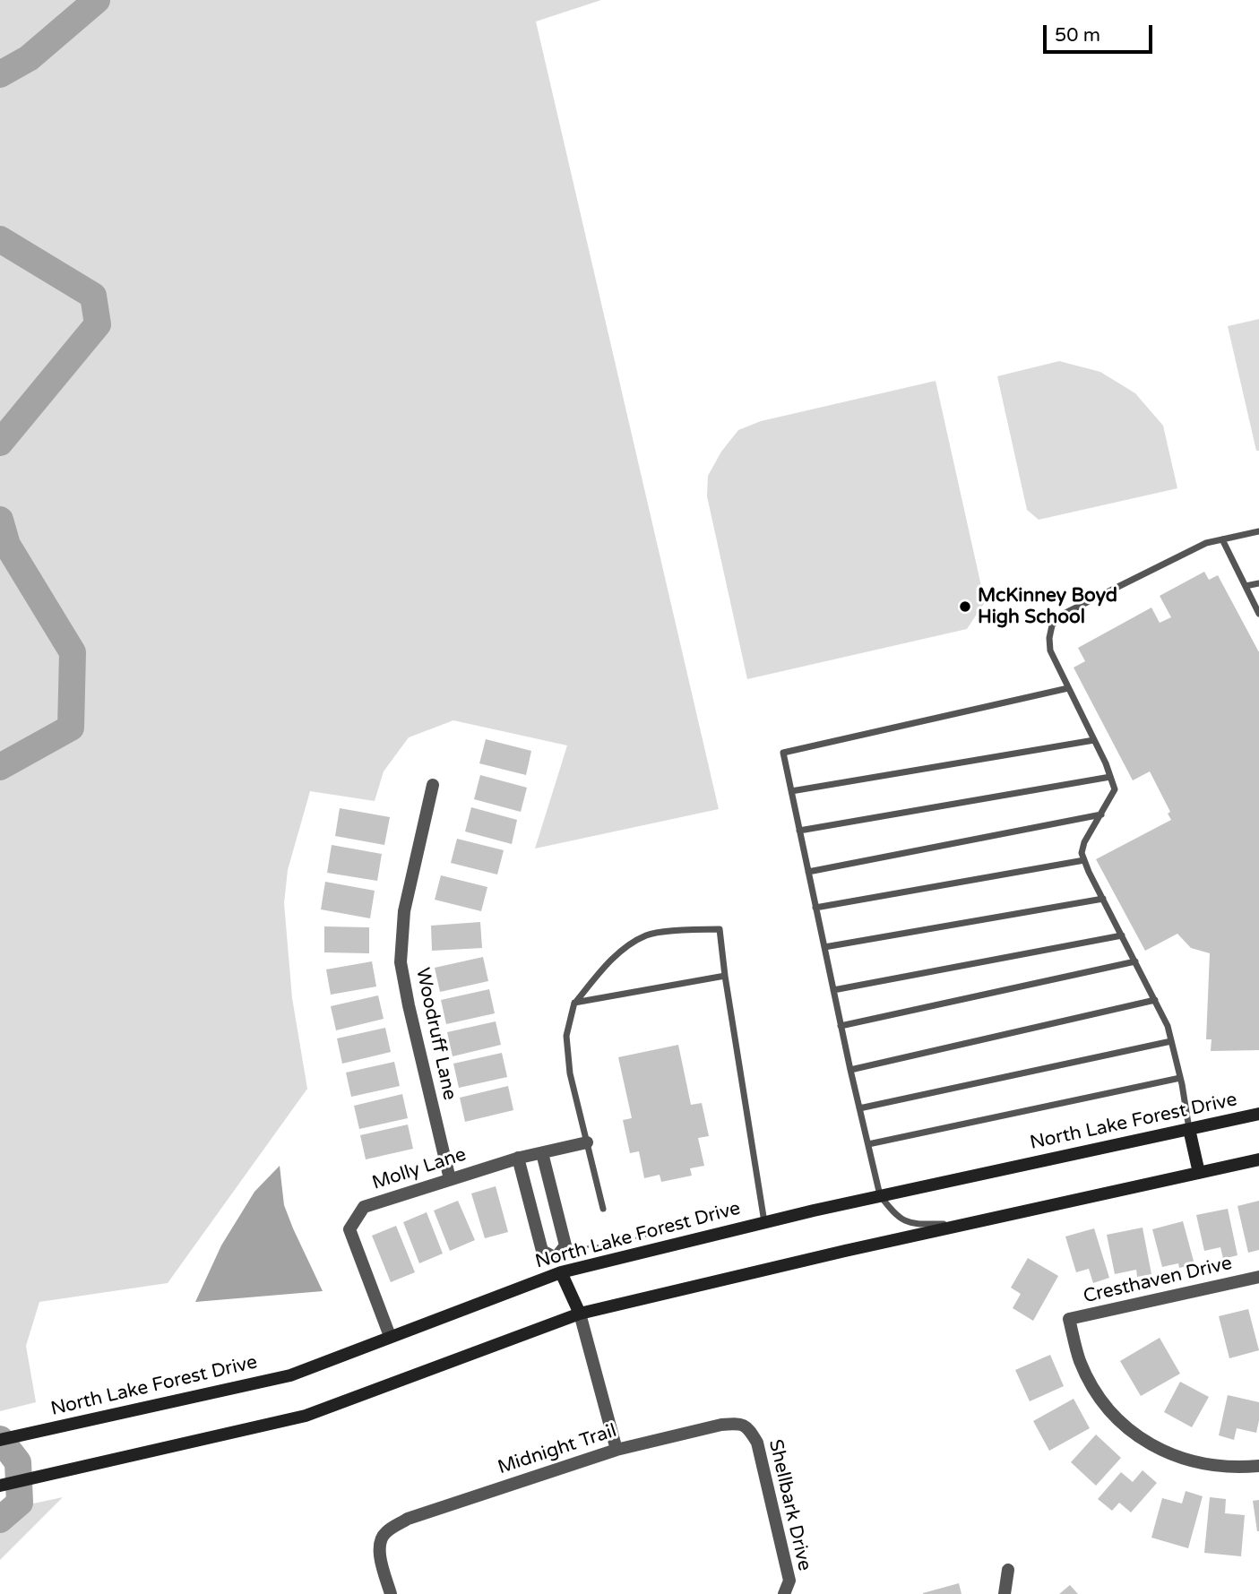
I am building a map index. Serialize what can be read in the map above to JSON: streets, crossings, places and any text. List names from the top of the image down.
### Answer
{
  "streets": {
    "main road": ["North Lake Forest Drive"],
    "street": [
      "Woodruff Lane",
      "Molly Lane",
      "Cresthaven Drive",
      "Midnight Trail",
      "Shellbark Drive"
    ]
  },
  "crossings": [
    ["Woodruff Lane", "Molly Lane"],
    ["North Lake Forest Drive", "Molly Lane"],
    ["Midnight Trail", "Shellbark Drive"]
  ],
  "places": ["McKinney Boyd High School"],
  "scale_bar": "50 m"
}
